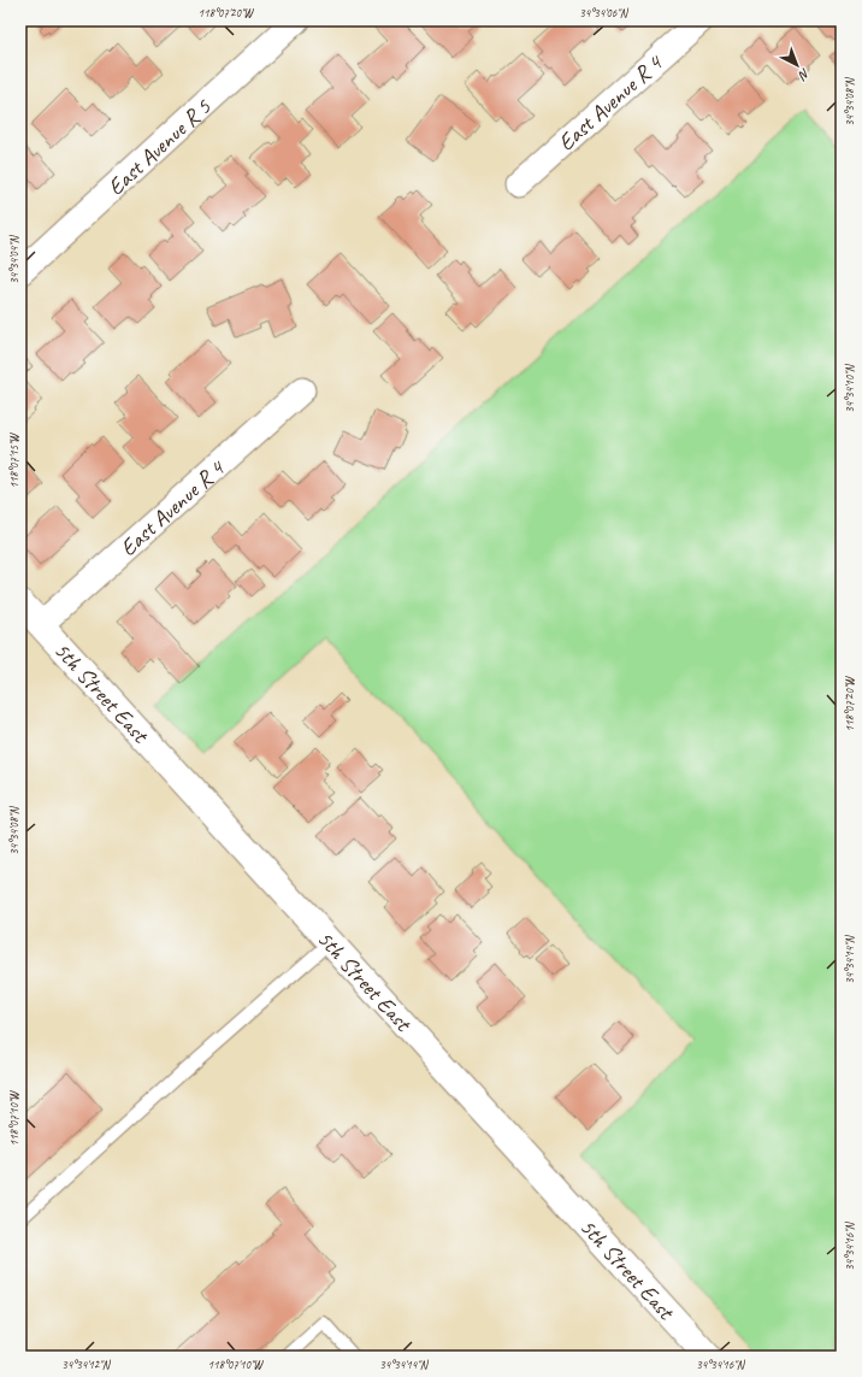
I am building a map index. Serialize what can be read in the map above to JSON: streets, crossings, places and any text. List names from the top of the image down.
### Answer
{
  "streets": {
    "street": ["East Avenue R 4", "East Avenue R 5", "5th Street East"]
  },
  "crossings": [
    ["East Avenue R 4", "5th Street East"]
  ],
  "north": "bottom right",
  "coordinates": [
    "118°07'20\"W",
    "34°34'06\"N",
    "34°34'08\"N",
    "34°34'04\"N",
    "34°34'10\"N",
    "118°07'15\"W",
    "34°34'14\"N",
    "118°07'10\"W",
    "34°34'16\"N",
    "34°34'12\"N"
  ]
}
